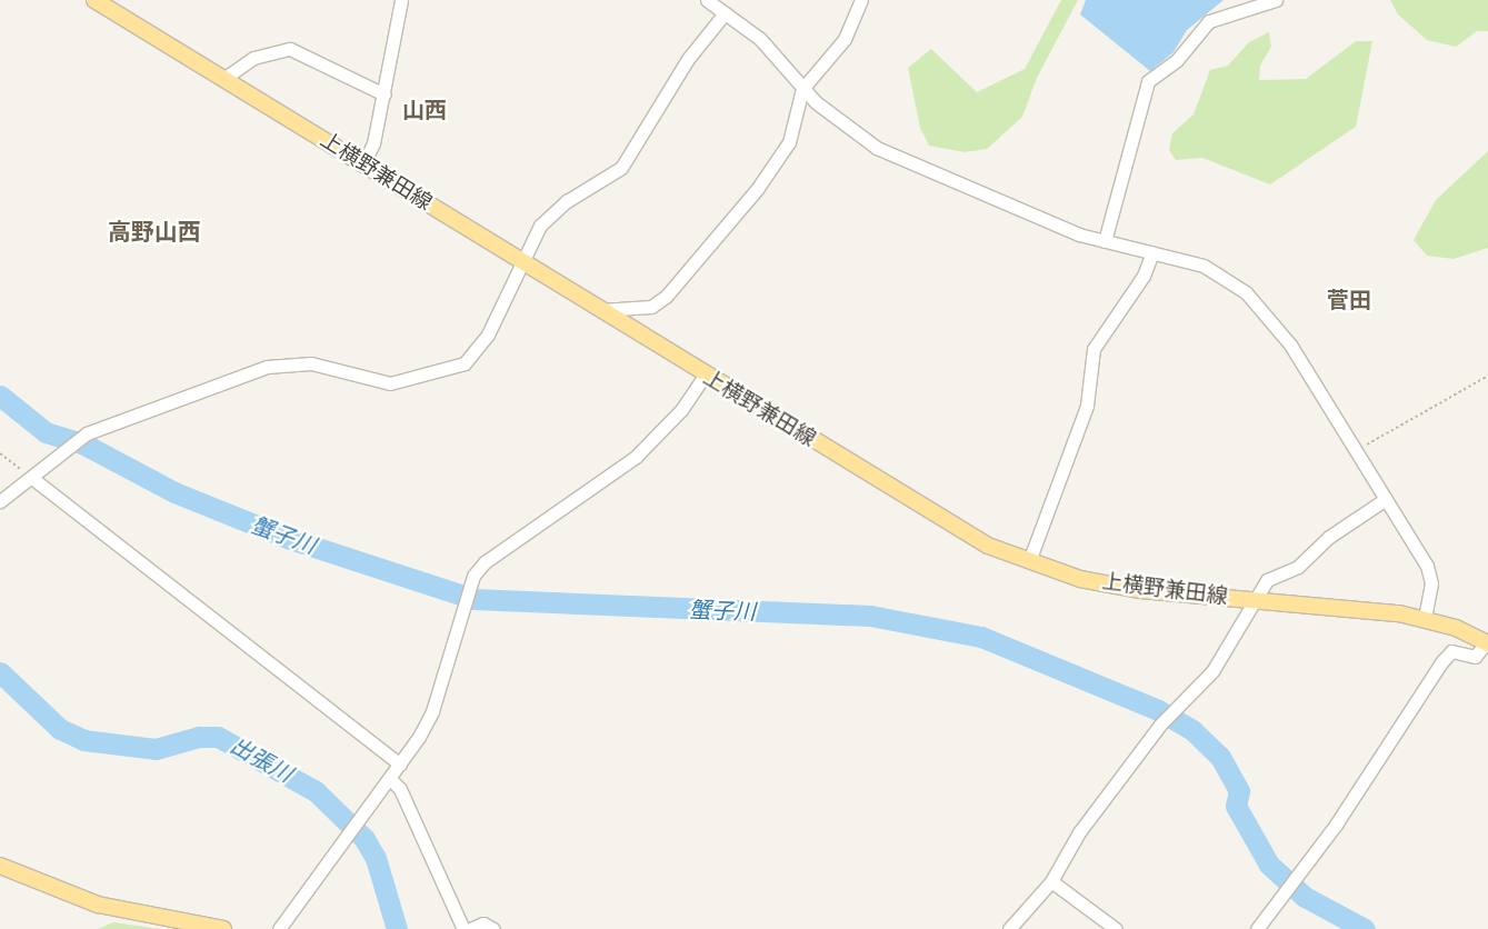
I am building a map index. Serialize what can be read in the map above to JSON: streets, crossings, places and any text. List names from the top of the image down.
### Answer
{
  "streets": {
    "main road": ["上横野兼田線"]
  },
  "districts": ["山西", "高野山西", "菅田"],
  "water": ["蟹子川", "出張川"]
}
